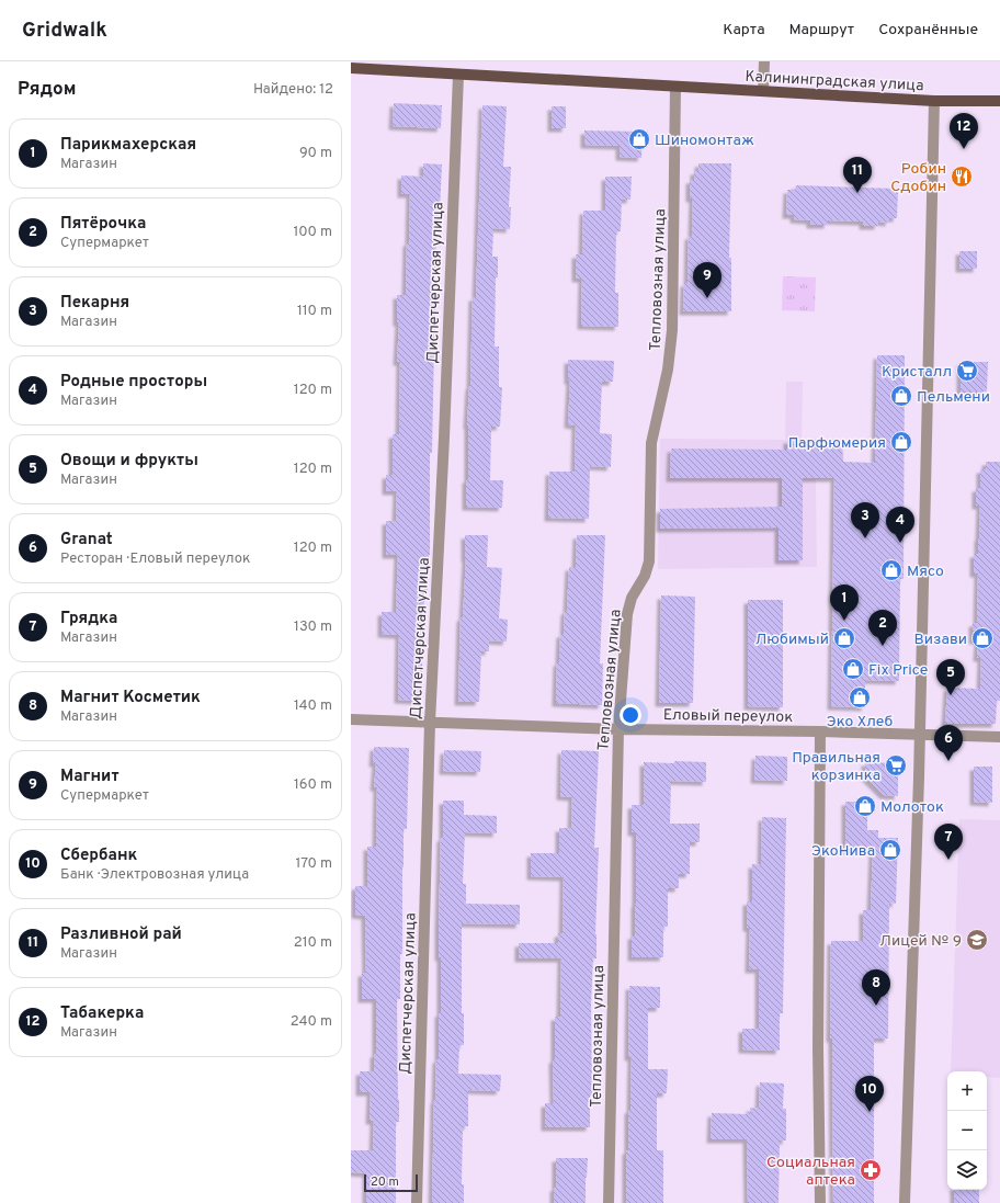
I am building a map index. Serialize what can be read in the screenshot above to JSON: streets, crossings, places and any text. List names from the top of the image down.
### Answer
{
  "streets": {
    "main road": ["Калининградская улица"],
    "street": ["Тепловозная улица", "Диспетчерская улица", "Еловый переулок"]
  },
  "crossings": [
    ["Калининградская улица", "Тепловозная улица"],
    ["Калининградская улица", "Диспетчерская улица"],
    ["Тепловозная улица", "Еловый переулок"],
    ["Диспетчерская улица", "Еловый переулок"]
  ],
  "places": {
    "shop": [
      "Шиномонтаж",
      "Пельмени",
      "Парфюмерия",
      "Мясо",
      "Любимый",
      "Визави",
      "Fix Price",
      "Эко Хлеб",
      "Молоток",
      "ЭкоНива"
    ],
    "restaurant": ["Робин Сдобин"],
    "supermarket": ["Кристалл", "Правильная корзинка"],
    "school or university": ["Лицей № 9"],
    "pharmacy": ["Социальная аптека"]
  },
  "scale_bar": "20 m",
  "page": {
    "header": "Gridwalk",
    "nav": ["Карта", "Маршрут", "Сохранённые"],
    "heading": ["Рядом", "Найдено: 12"],
    "pins": [
      "12",
      "11",
      "9",
      "3",
      "4",
      "1",
      "2",
      "5",
      "6",
      "7",
      "8",
      "10"
    ],
    "list": [
      {
        "mark": "1",
        "name": "Парикмахерская",
        "note": "Магазин",
        "value": "90 m"
      },
      {
        "mark": "2",
        "name": "Пятёрочка",
        "note": "Супермаркет",
        "value": "100 m"
      },
      {
        "mark": "3",
        "name": "Пекарня",
        "note": "Магазин",
        "value": "110 m"
      },
      {
        "mark": "4",
        "name": "Родные просторы",
        "note": "Магазин",
        "value": "120 m"
      },
      {
        "mark": "5",
        "name": "Овощи и фрукты",
        "note": "Магазин",
        "value": "120 m"
      },
      {
        "mark": "6",
        "name": "Granat",
        "note": "Ресторан · Еловый переулок",
        "value": "120 m"
      },
      {
        "mark": "7",
        "name": "Грядка",
        "note": "Магазин",
        "value": "130 m"
      },
      {
        "mark": "8",
        "name": "Магнит Косметик",
        "note": "Магазин",
        "value": "140 m"
      },
      {
        "mark": "9",
        "name": "Магнит",
        "note": "Супермаркет",
        "value": "160 m"
      },
      {
        "mark": "10",
        "name": "Сбербанк",
        "note": "Банк · Электровозная улица",
        "value": "170 m"
      },
      {
        "mark": "11",
        "name": "Разливной рай",
        "note": "Магазин",
        "value": "210 m"
      },
      {
        "mark": "12",
        "name": "Табакерка",
        "note": "Магазин",
        "value": "240 m"
      }
    ],
    "map_buttons": ["+", "−"],
    "scale": "20 m"
  }
}
